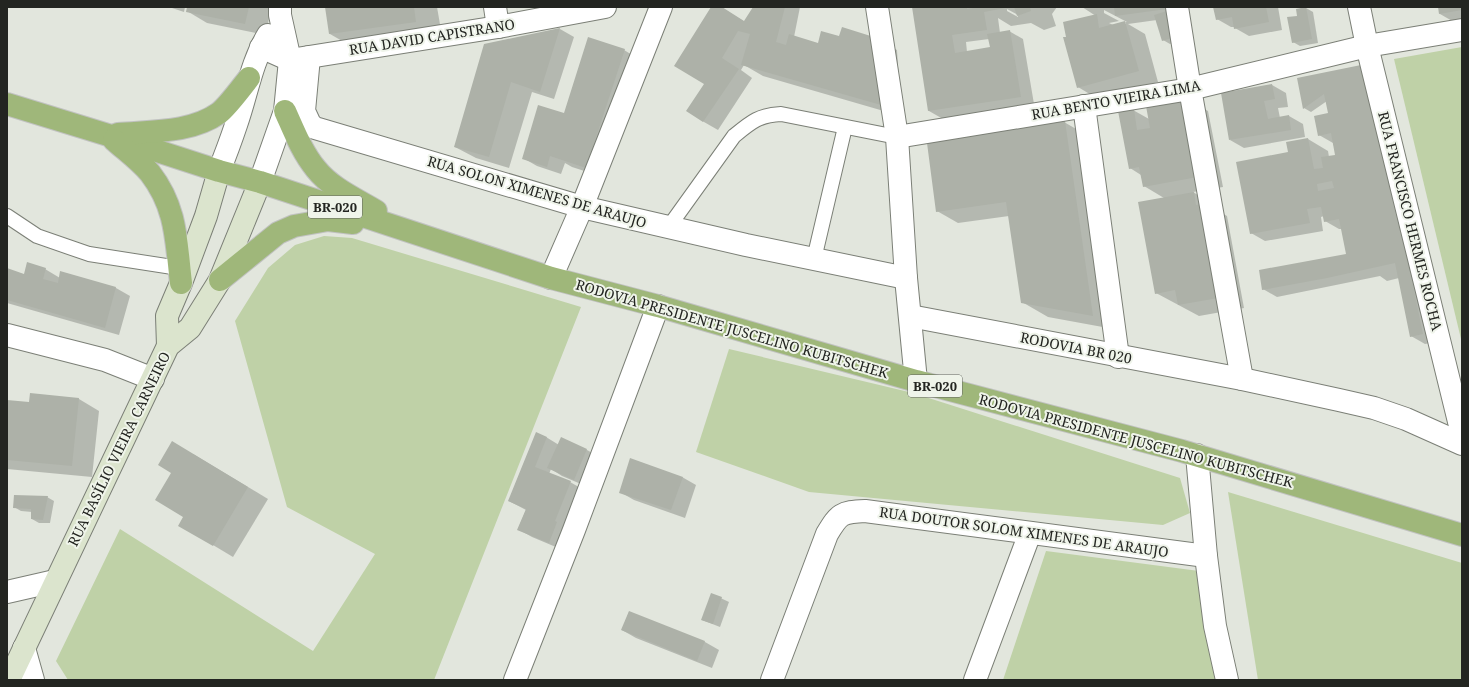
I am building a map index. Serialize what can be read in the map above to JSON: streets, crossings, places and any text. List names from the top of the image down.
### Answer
{
  "streets": {
    "highway": ["BR-020", "RODOVIA PRESIDENTE JUSCELINO KUBITSCHEK"],
    "main road": ["RUA BASÍLIO VIEIRA CARNEIRO"],
    "street": [
      "RUA DAVID CAPISTRANO",
      "RUA BENTO VIEIRA LIMA",
      "RUA SOLON XIMENES DE ARAUJO",
      "RUA FRANCISCO HERMES ROCHA",
      "RODOVIA BR 020",
      "RUA DOUTOR SOLOM XIMENES DE ARAUJO"
    ]
  },
  "crossings": [
    ["RUA DAVID CAPISTRANO", "RUA SOLON XIMENES DE ARAUJO"],
    ["RUA BENTO VIEIRA LIMA", "RUA FRANCISCO HERMES ROCHA"],
    ["RODOVIA PRESIDENTE JUSCELINO KUBITSCHEK", "RUA BASÍLIO VIEIRA CARNEIRO"]
  ]
}
